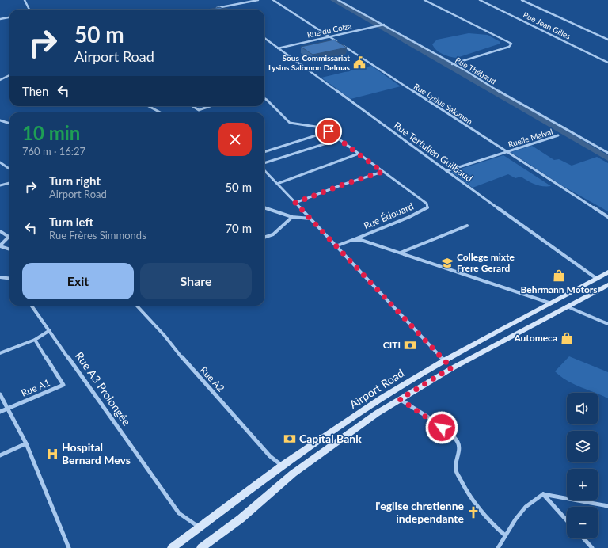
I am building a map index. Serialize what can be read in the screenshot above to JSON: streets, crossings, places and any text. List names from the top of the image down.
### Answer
{
  "streets": {
    "main road": ["Airport Road"],
    "street": [
      "Rue Jean Gilles",
      "Rue du Colza",
      "Rue Thébaud",
      "Rue Lysius Salomon",
      "Ruelle Malval",
      "Rue Tertulien Guilbaud",
      "Rue Édouard",
      "Rue A2",
      "Rue A1",
      "Rue A3 Prolongée"
    ]
  },
  "crossings": [
    ["Rue du Colza", "Rue Thébaud"],
    ["Rue du Colza", "Rue Tertulien Guilbaud"],
    ["Rue Lysius Salomon", "Ruelle Malval"],
    ["Ruelle Malval", "Rue Tertulien Guilbaud"],
    ["Rue Tertulien Guilbaud", "Airport Road"],
    ["Rue A2", "Airport Road"],
    ["Rue A3 Prolongée", "Airport Road"]
  ],
  "places": {
    "public building": ["Sous-Commissariat Lysius Salomon Delmas"],
    "school or university": ["College mixte Frere Gerard"],
    "shop": ["Behrmann Motors", "Automeca"],
    "bank": ["CITI", "Capital Bank"],
    "hospital": ["Hospital Bernard Mevs"],
    "church": ["l'eglise chretienne independante"]
  },
  "page": {
    "turn": ["50 m", "Airport Road"],
    "then": "Then",
    "heading": ["10 min", "760 m · 16:27"],
    "list": [
      {
        "name": "Turn right",
        "note": "Airport Road",
        "value": "50 m"
      },
      {
        "name": "Turn left",
        "note": "Rue Frères Simmonds",
        "value": "70 m"
      }
    ],
    "buttons": ["Exit", "Share"],
    "map_buttons": ["+", "−"]
  }
}
